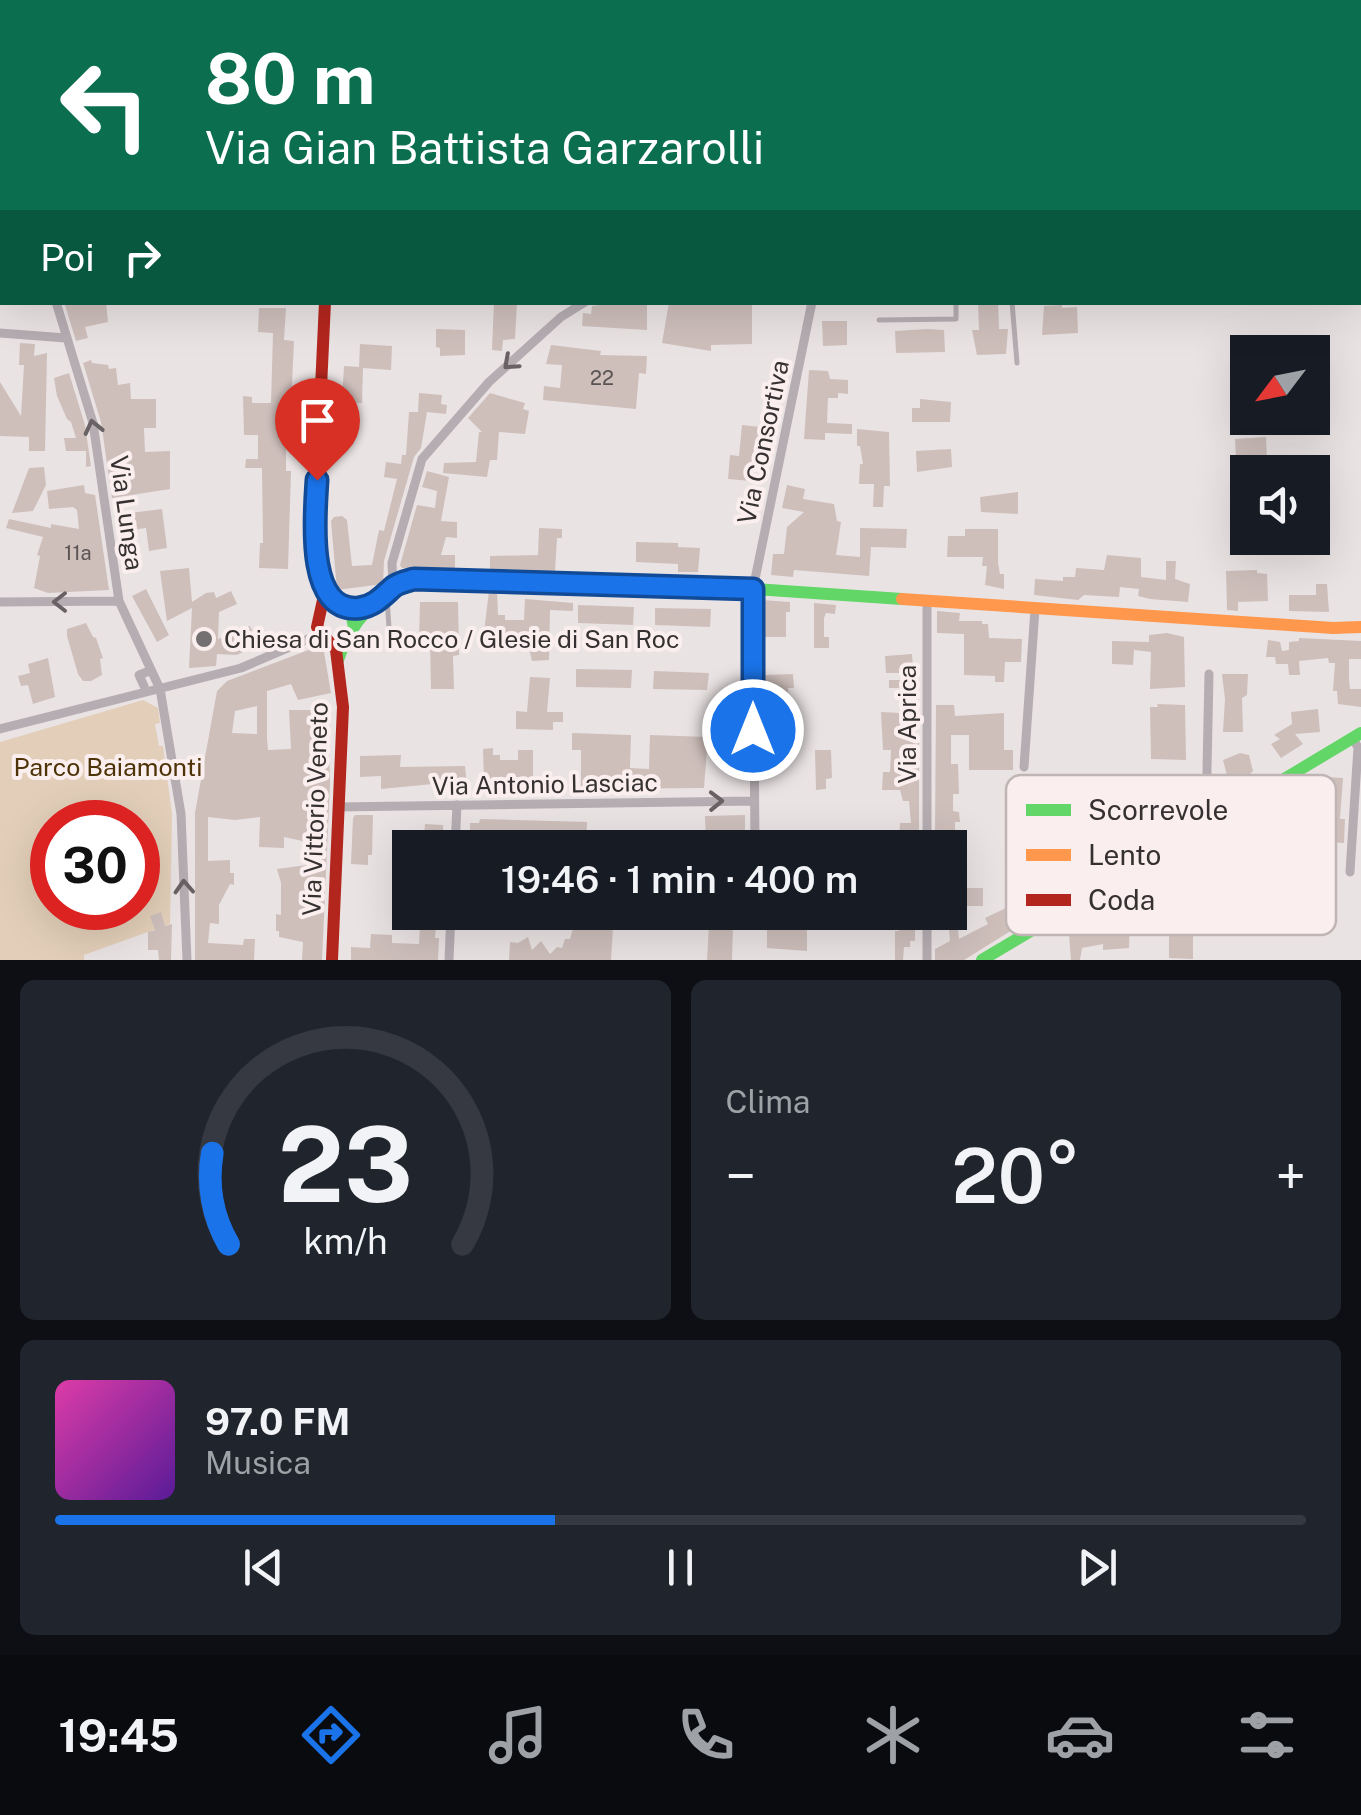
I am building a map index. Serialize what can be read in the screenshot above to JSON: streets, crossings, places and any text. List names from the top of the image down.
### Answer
{
  "streets": {
    "street": [
      "Via Consortiva",
      "Via Lunga",
      "Via Aprica",
      "Via Antonio Lasciac",
      "Via Vittorio Veneto"
    ]
  },
  "crossings": [
    ["Via Consortiva", "Via Antonio Lasciac"],
    ["Via Antonio Lasciac", "Via Vittorio Veneto"]
  ],
  "one_way": ["Via Lunga", "Via Antonio Lasciac"],
  "parks": ["Parco Baiamonti"],
  "places": ["Chiesa di San Rocco / Glesie di San Roc"],
  "house_numbers": ["22", "11a"],
  "legend": ["Scorrevole", "Lento", "Coda"],
  "north": "bottom left",
  "page": {
    "turn": ["80 m", "Via Gian Battista Garzarolli"],
    "then": "Poi",
    "limit": "30",
    "trip": "19:46 · 1 min · 400 m",
    "tile": "Clima",
    "heat": ["−", "20°", "+"],
    "song": ["97.0 FM", "Musica"],
    "tabs": "19:45",
    "gauge": ["23", "km/h"]
  }
}
